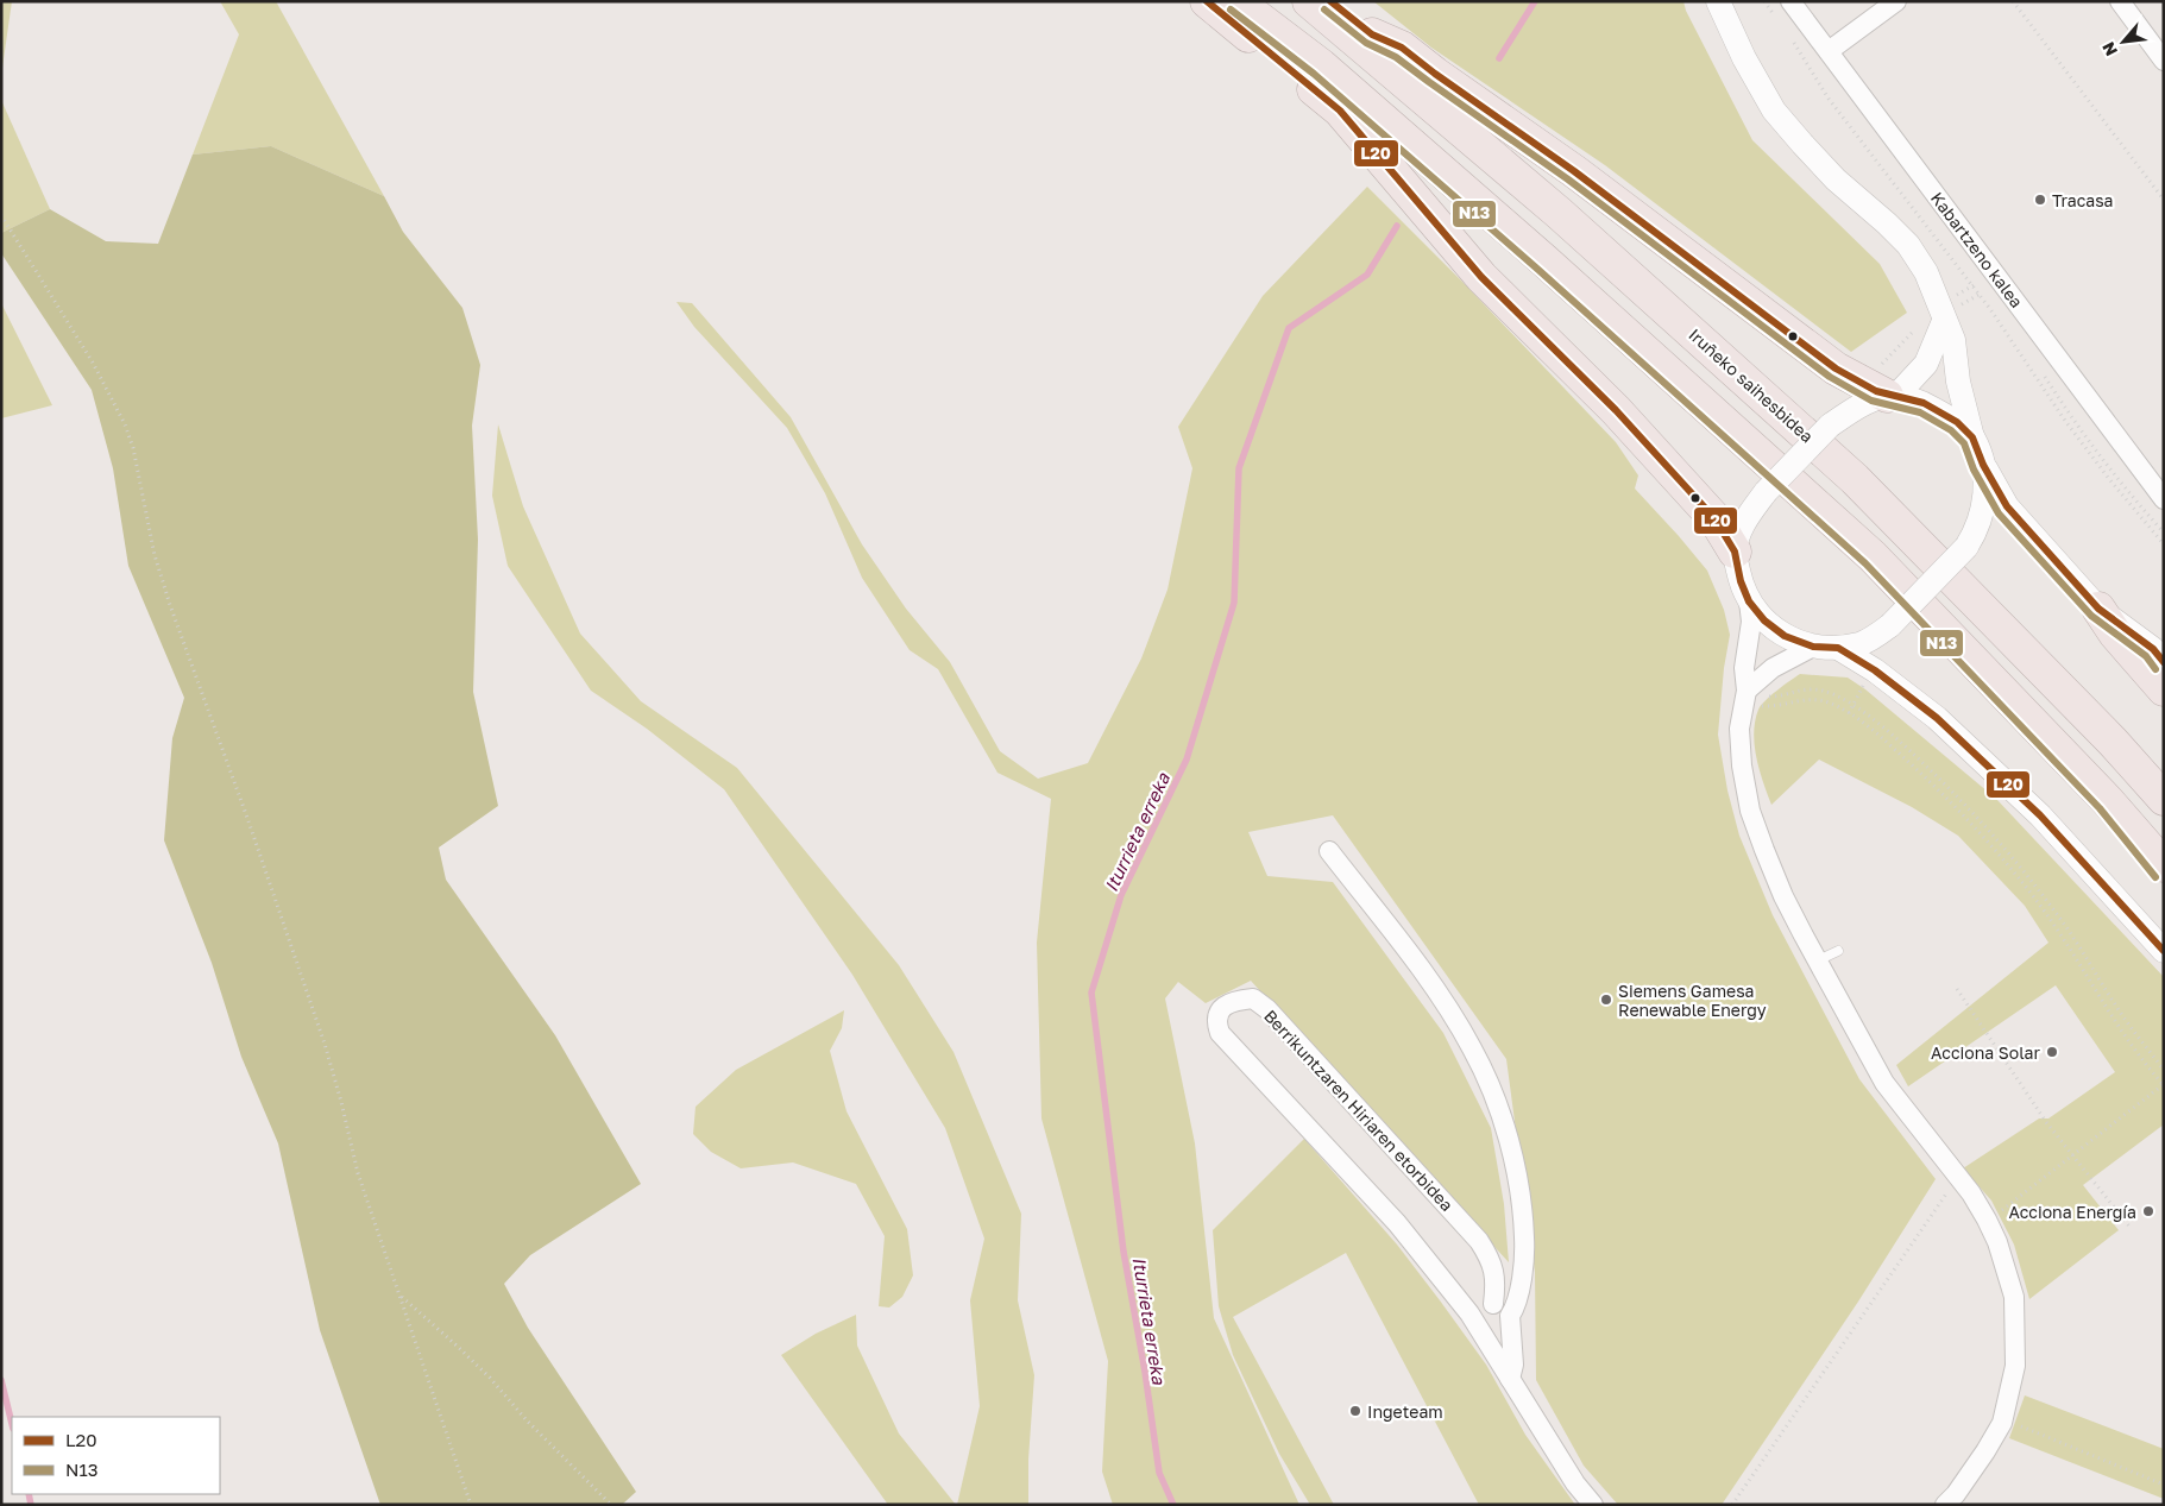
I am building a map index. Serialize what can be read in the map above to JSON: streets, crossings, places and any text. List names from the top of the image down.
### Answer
{
  "streets": {
    "highway": ["Iruñeko saihesbidea"],
    "street": ["Kabartzeno kalea", "Berrikuntzaren Hiriaren etorbidea"]
  },
  "water": ["Iturrieta erreka"],
  "places": [
    "Tracasa",
    "Siemens Gamesa Renewable Energy",
    "Acciona Solar",
    "Acciona Energía",
    "Ingeteam"
  ],
  "lines": ["transit line L20", "transit line N13"],
  "legend": ["L20", "N13"],
  "north": "bottom left"
}
